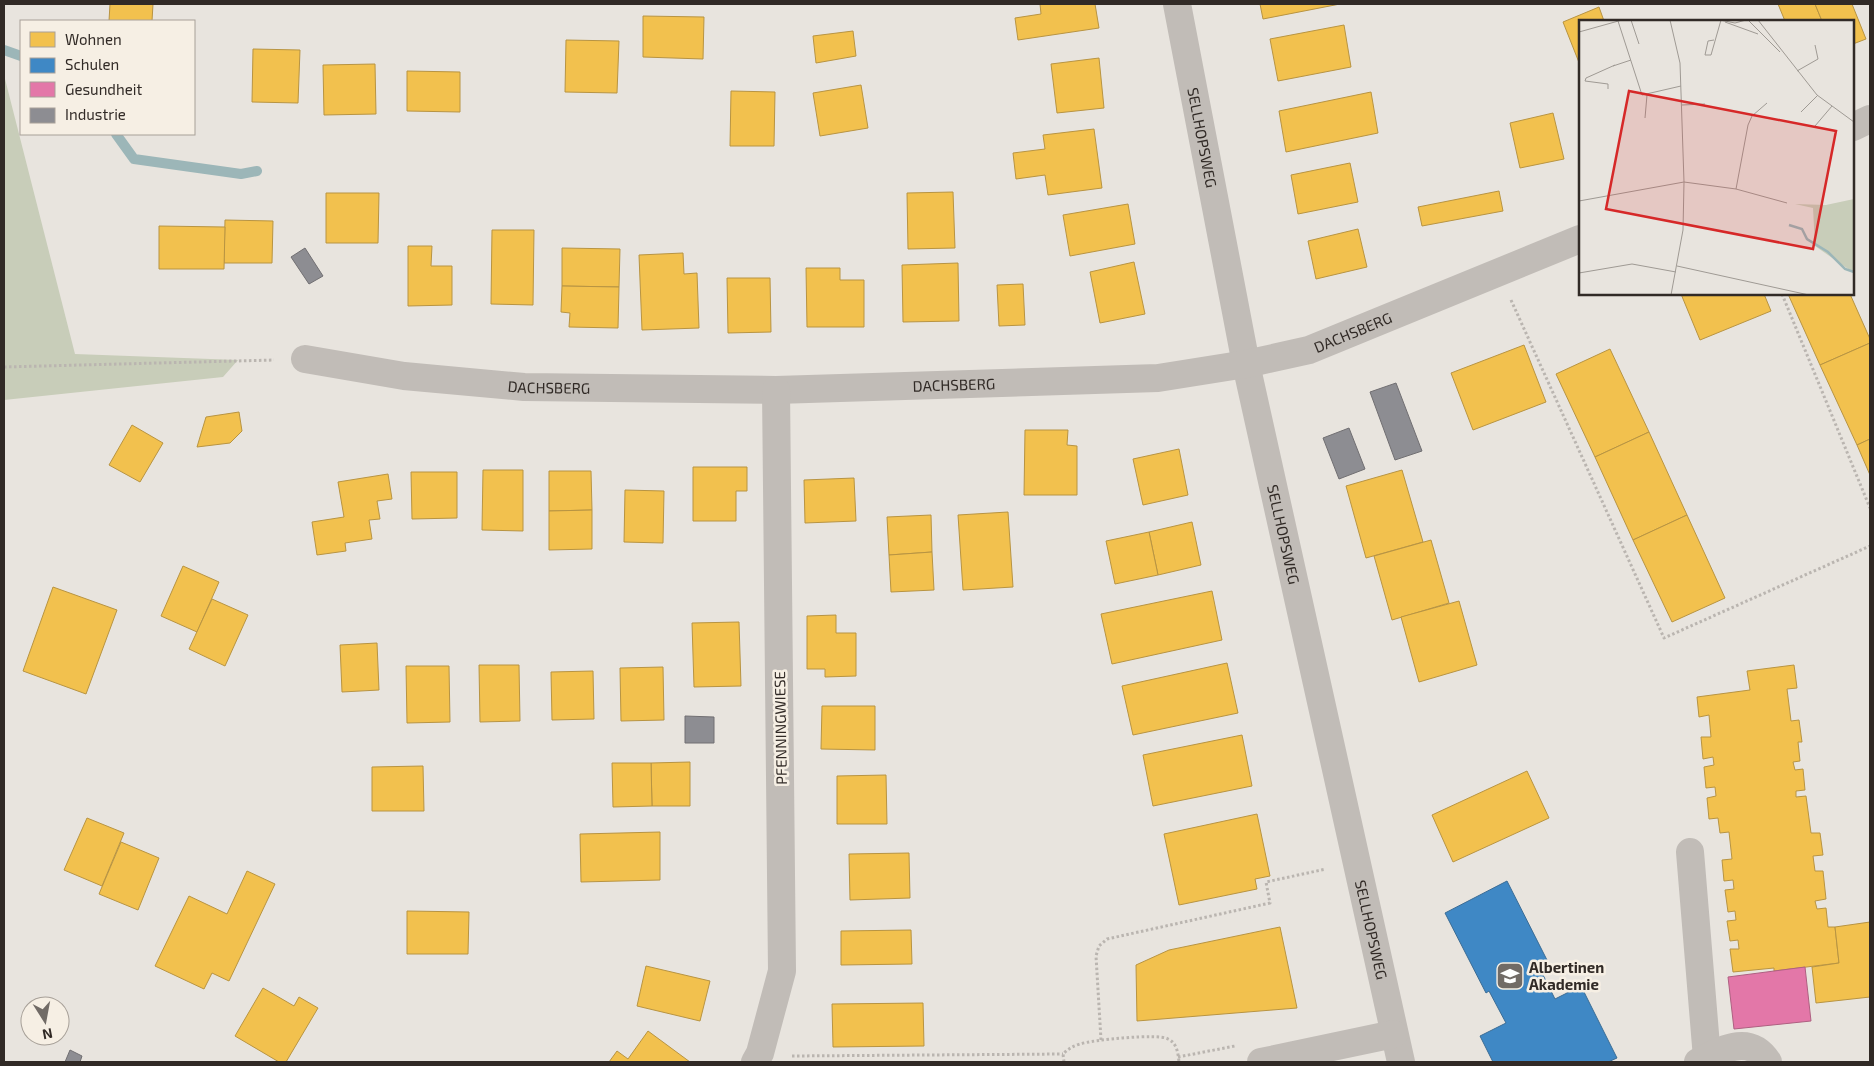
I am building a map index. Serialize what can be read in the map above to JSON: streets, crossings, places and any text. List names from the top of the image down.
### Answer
{
  "streets": {
    "street": ["SELLHOPSWEG", "DACHSBERG", "PFENNINGWIESE"]
  },
  "crossings": [
    ["SELLHOPSWEG", "DACHSBERG"],
    ["DACHSBERG", "PFENNINGWIESE"]
  ],
  "places": {
    "school or university": ["Albertinen Akademie"]
  },
  "legend": [
    "Wohnen",
    "Schulen",
    "Gesundheit",
    "Industrie"
  ],
  "north": "bottom"
}
